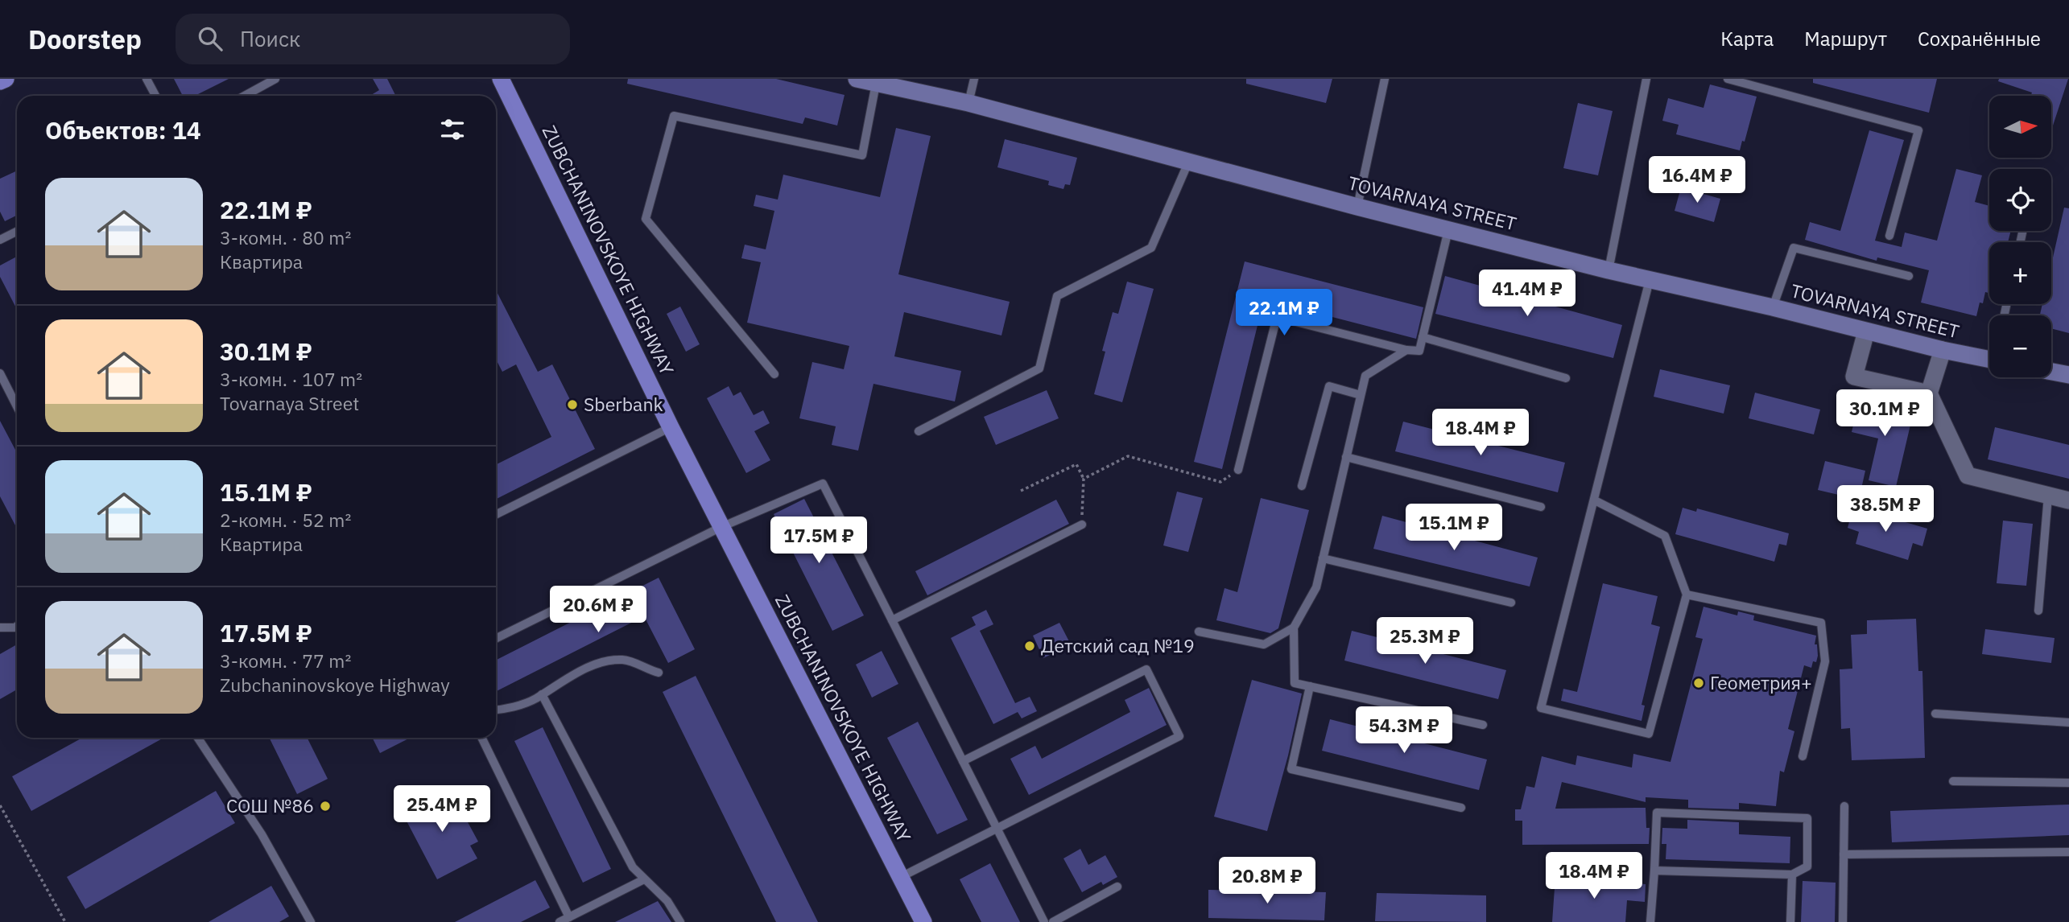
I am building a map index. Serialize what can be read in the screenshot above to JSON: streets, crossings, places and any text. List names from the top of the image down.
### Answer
{
  "streets": {
    "main road": ["ZUBCHANINOVSKOYE HIGHWAY"],
    "street": ["TOVARNAYA STREET"]
  },
  "places": [
    "Sberbank",
    "Детский сад №19",
    "Геометрия+",
    "СОШ №86"
  ],
  "north": "right",
  "page": {
    "header": "Doorstep",
    "search": "Поиск",
    "nav": ["Карта", "Маршрут", "Сохранённые"],
    "map_buttons": ["+", "−"],
    "heading": "Объектов: 14",
    "price": [
      "16.4M ₽",
      "41.4M ₽",
      "22.1M ₽",
      "30.1M ₽",
      "18.4M ₽",
      "38.5M ₽",
      "15.1M ₽",
      "17.5M ₽",
      "20.6M ₽",
      "25.3M ₽",
      "54.3M ₽",
      "25.4M ₽",
      "18.4M ₽",
      "20.8M ₽"
    ],
    "list": [
      {
        "name": "22.1M ₽",
        "note": "3-комн. · 80 m² · Квартира"
      },
      {
        "name": "30.1M ₽",
        "note": "3-комн. · 107 m² · Tovarnaya Street"
      },
      {
        "name": "15.1M ₽",
        "note": "2-комн. · 52 m² · Квартира"
      },
      {
        "name": "17.5M ₽",
        "note": "3-комн. · 77 m² · Zubchaninovskoye Highway"
      }
    ]
  }
}
